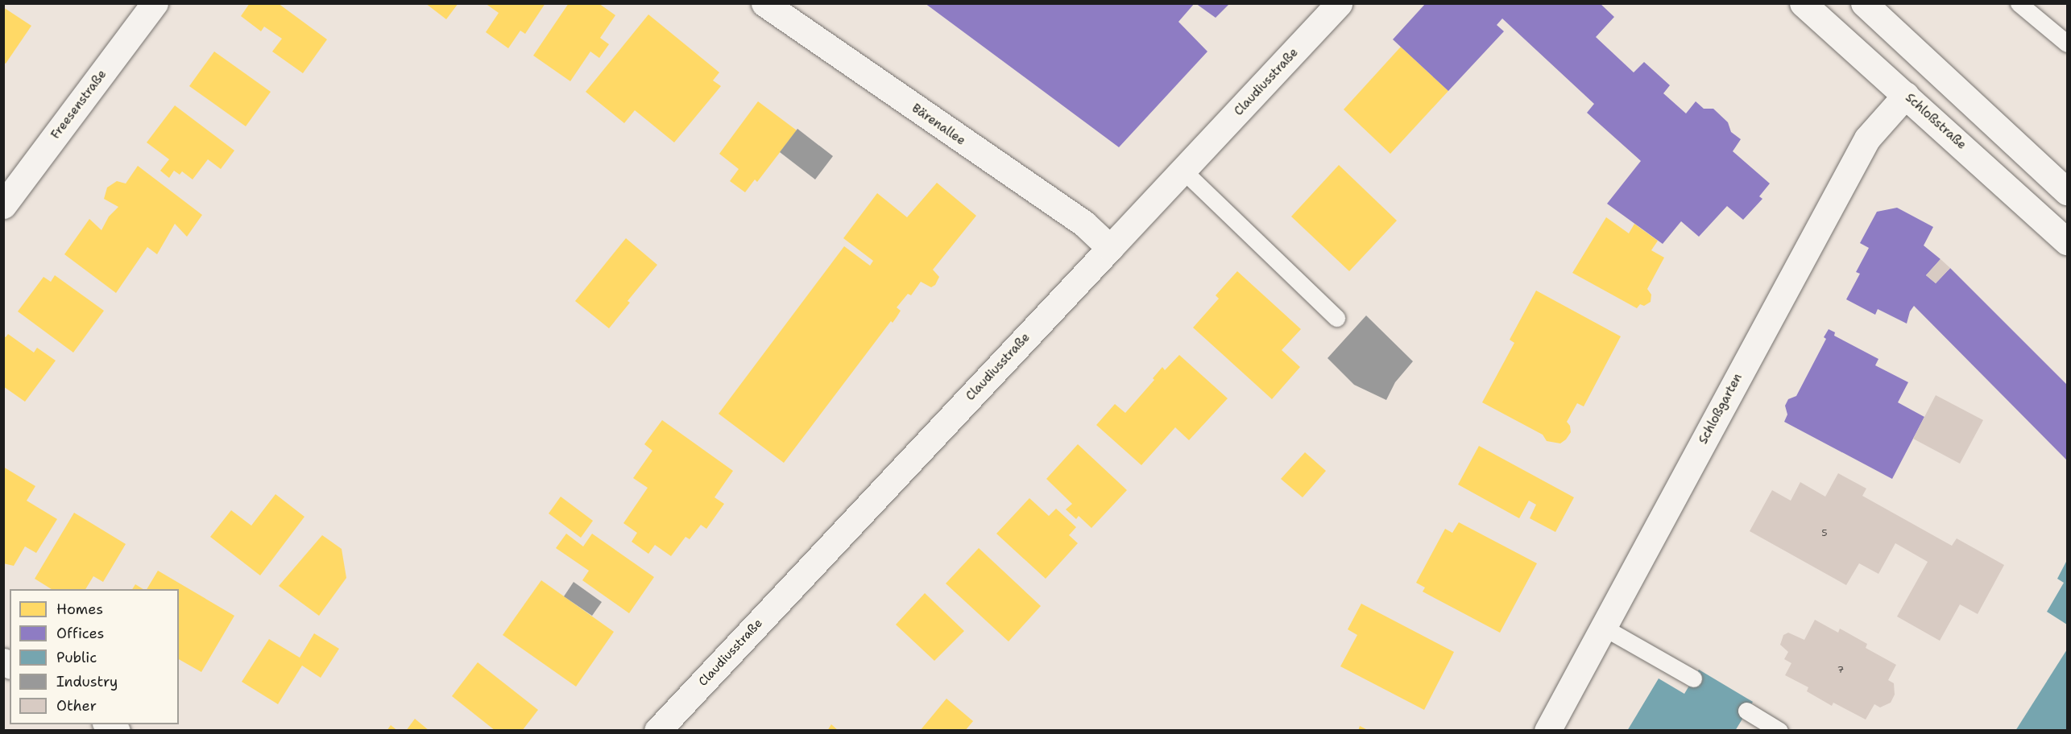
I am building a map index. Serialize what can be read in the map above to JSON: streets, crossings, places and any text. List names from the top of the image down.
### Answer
{
  "streets": {
    "street": [
      "Claudiusstraße",
      "Freesenstraße",
      "Schloßstraße",
      "Bärenallee",
      "Schloßgarten"
    ]
  },
  "crossings": [
    ["Claudiusstraße", "Bärenallee"],
    ["Schloßstraße", "Schloßgarten"]
  ],
  "house_numbers": ["5", "7"],
  "legend": [
    "Homes",
    "Offices",
    "Public",
    "Industry",
    "Other"
  ]
}
